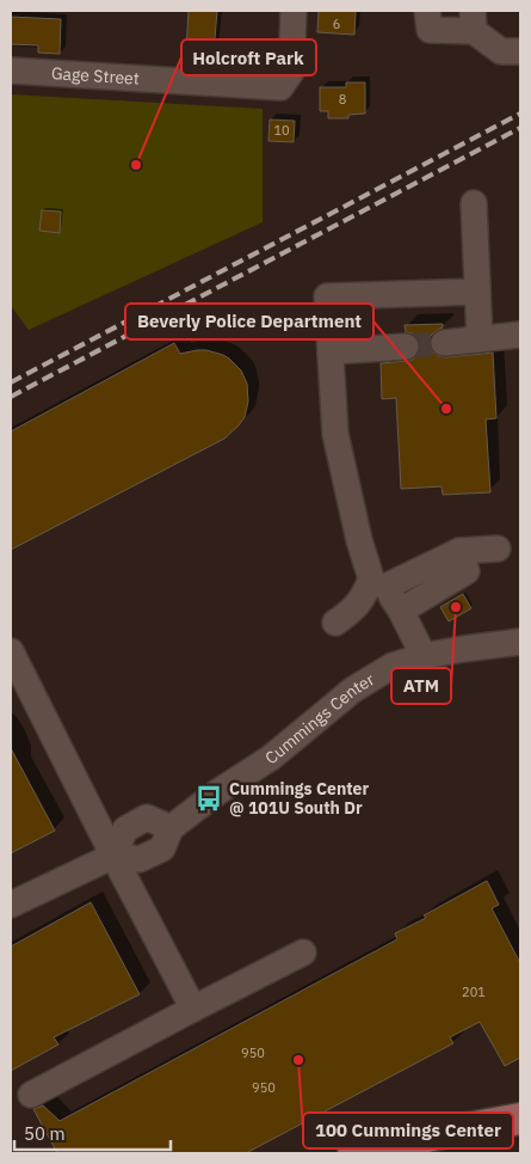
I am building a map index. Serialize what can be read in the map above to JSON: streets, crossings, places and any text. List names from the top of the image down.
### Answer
{
  "streets": {
    "street": ["Gage Street", "Cummings Center"]
  },
  "places": {
    "other": [
      "Holcroft Park",
      "Beverly Police Department",
      "ATM",
      "100 Cummings Center"
    ],
    "bus stop": ["Cummings Center @ 101U South Dr"]
  },
  "house_numbers": [
    "6",
    "8",
    "10",
    "201",
    "950",
    "950"
  ],
  "scale_bar": "50 m"
}
